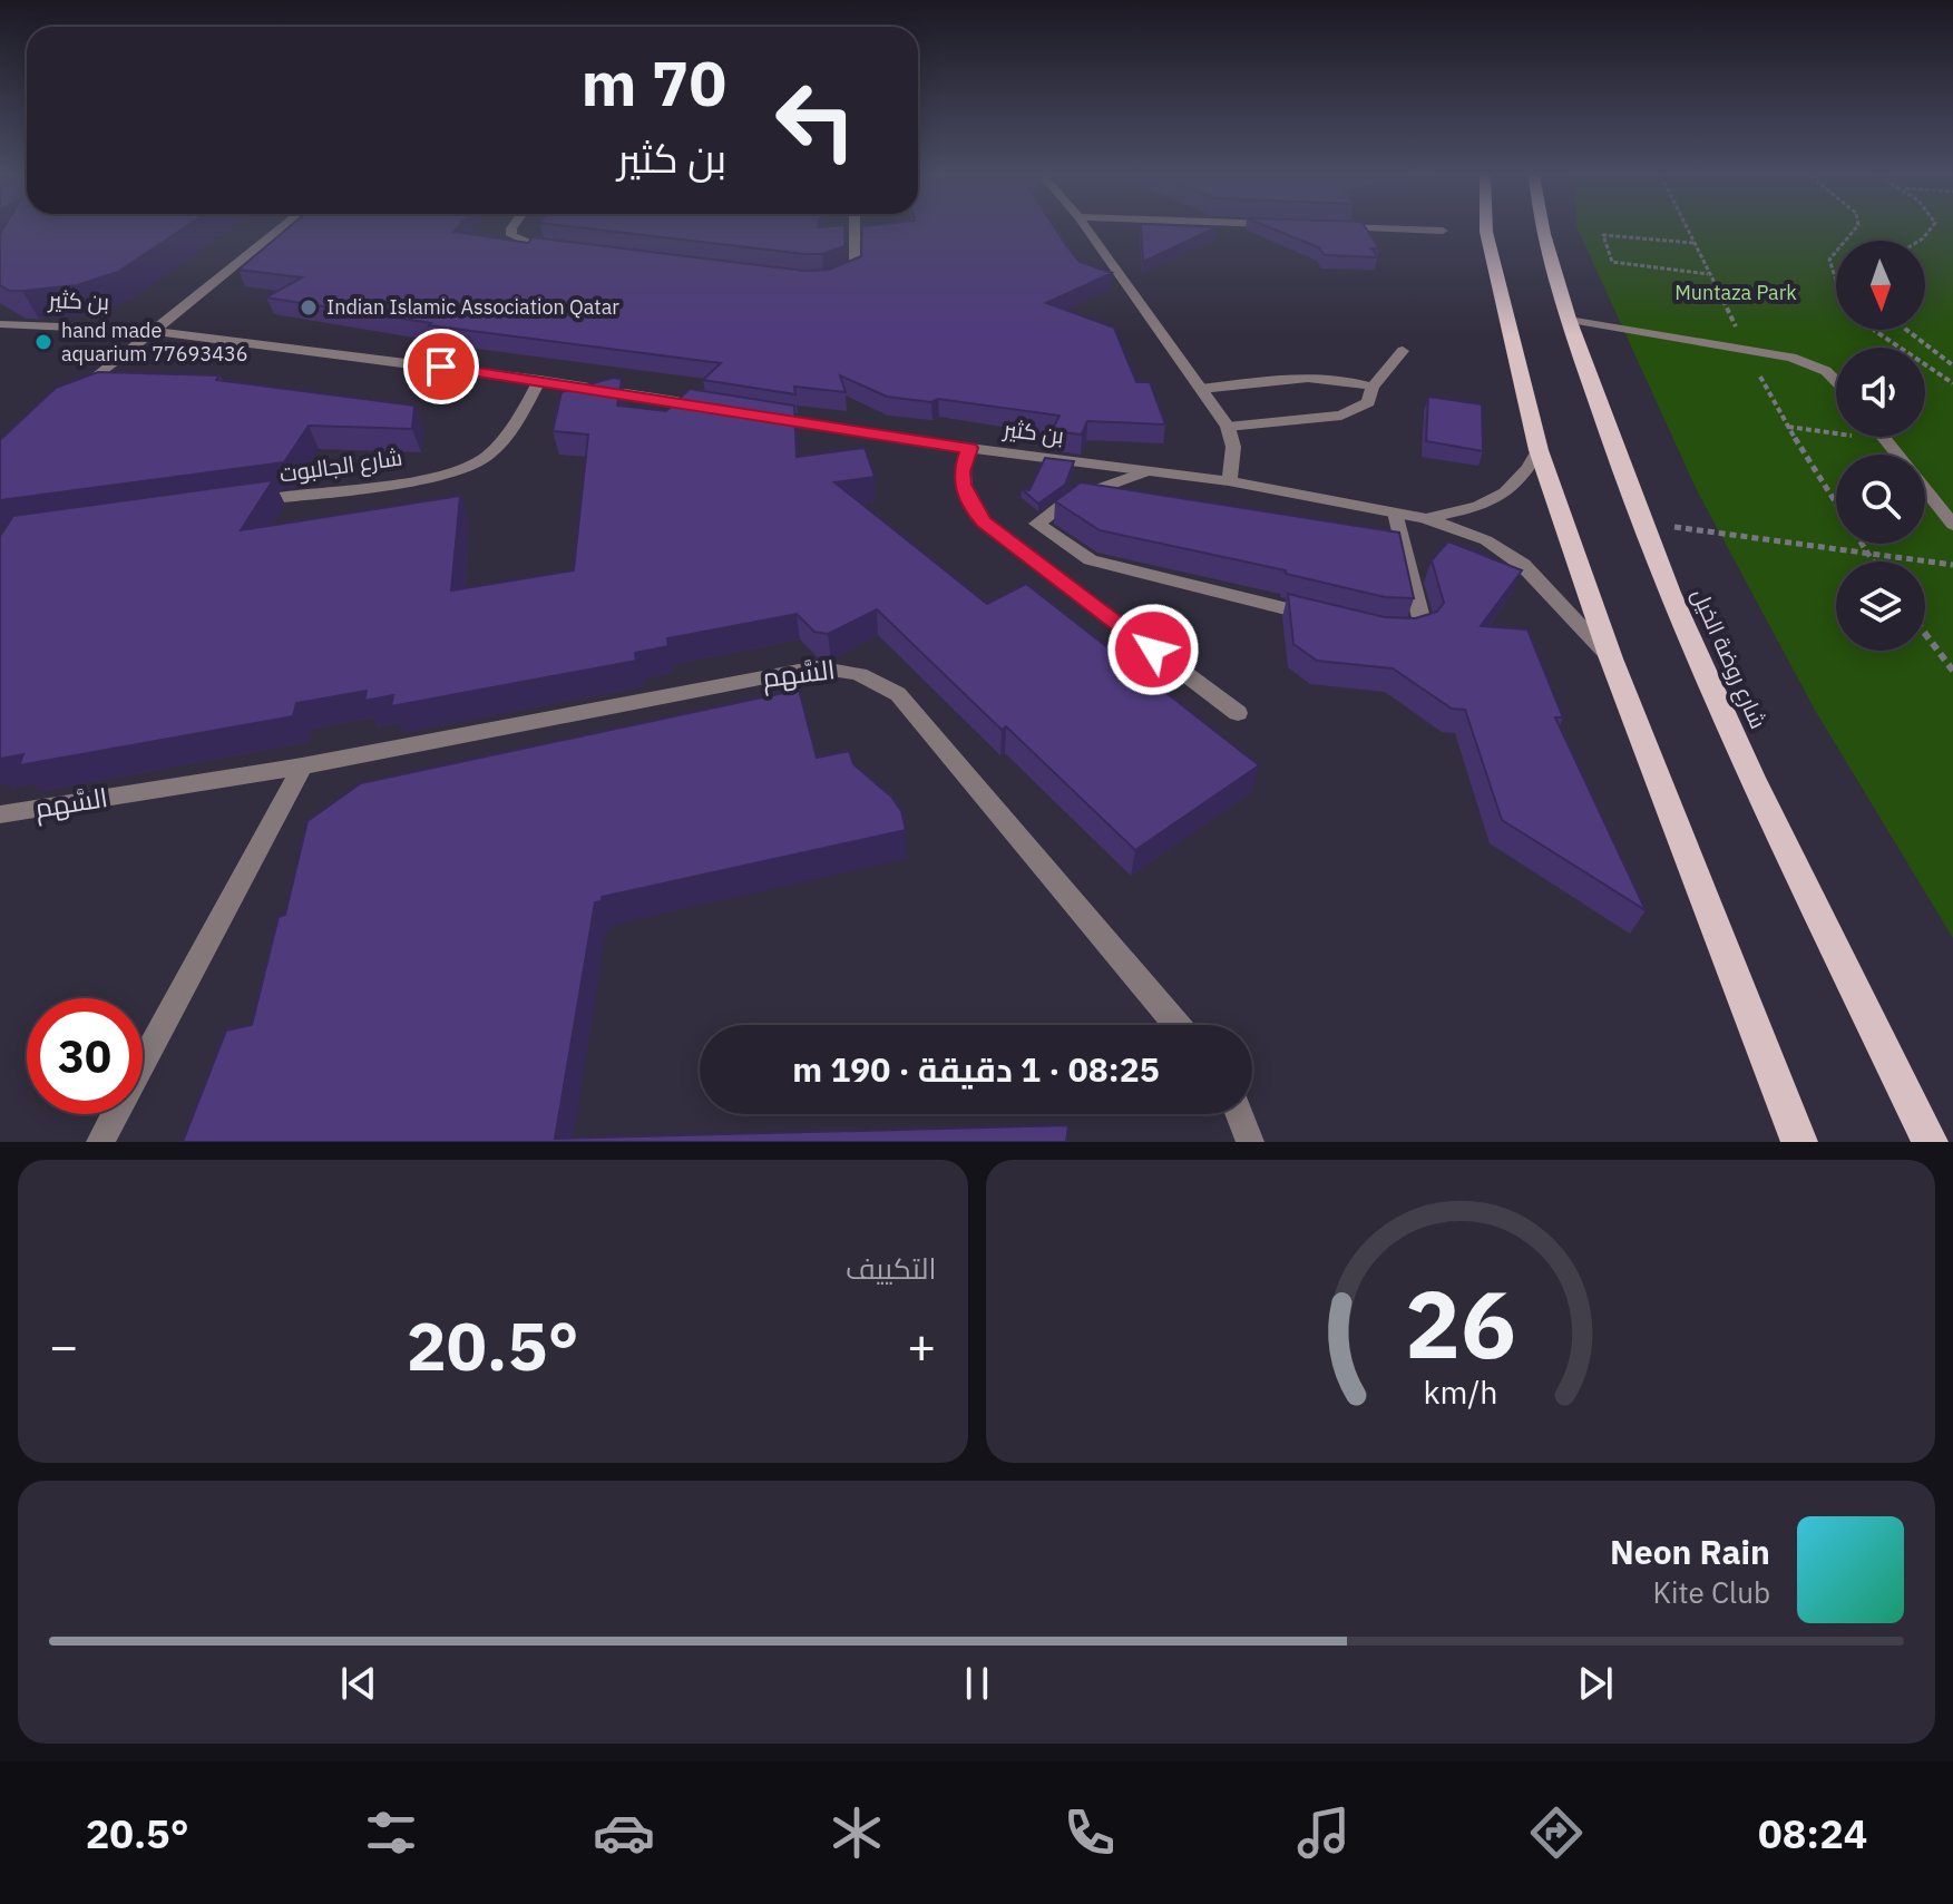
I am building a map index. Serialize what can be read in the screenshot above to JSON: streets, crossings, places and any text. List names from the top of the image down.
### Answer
{
  "streets": {
    "main road": ["شارع روضة الخيل"],
    "street": ["بن كثير", "شارع الجالبوت", "السَّهم"]
  },
  "crossings": [
    ["بن كثير", "شارع الجالبوت"]
  ],
  "parks": ["Muntaza Park"],
  "places": ["Indian Islamic Association Qatar", "hand made aquarium 77693436"],
  "north": "bottom",
  "page": {
    "turn": ["70 m", "بن كثير"],
    "limit": "30",
    "trip": "08:25 · 1 دقيقة · 190 m",
    "tile": "التكييف",
    "heat": ["−", "20.5°", "+"],
    "song": ["Neon Rain", "Kite Club"],
    "tabs": ["08:24", "20.5°"],
    "gauge": ["26", "km/h"]
  }
}
